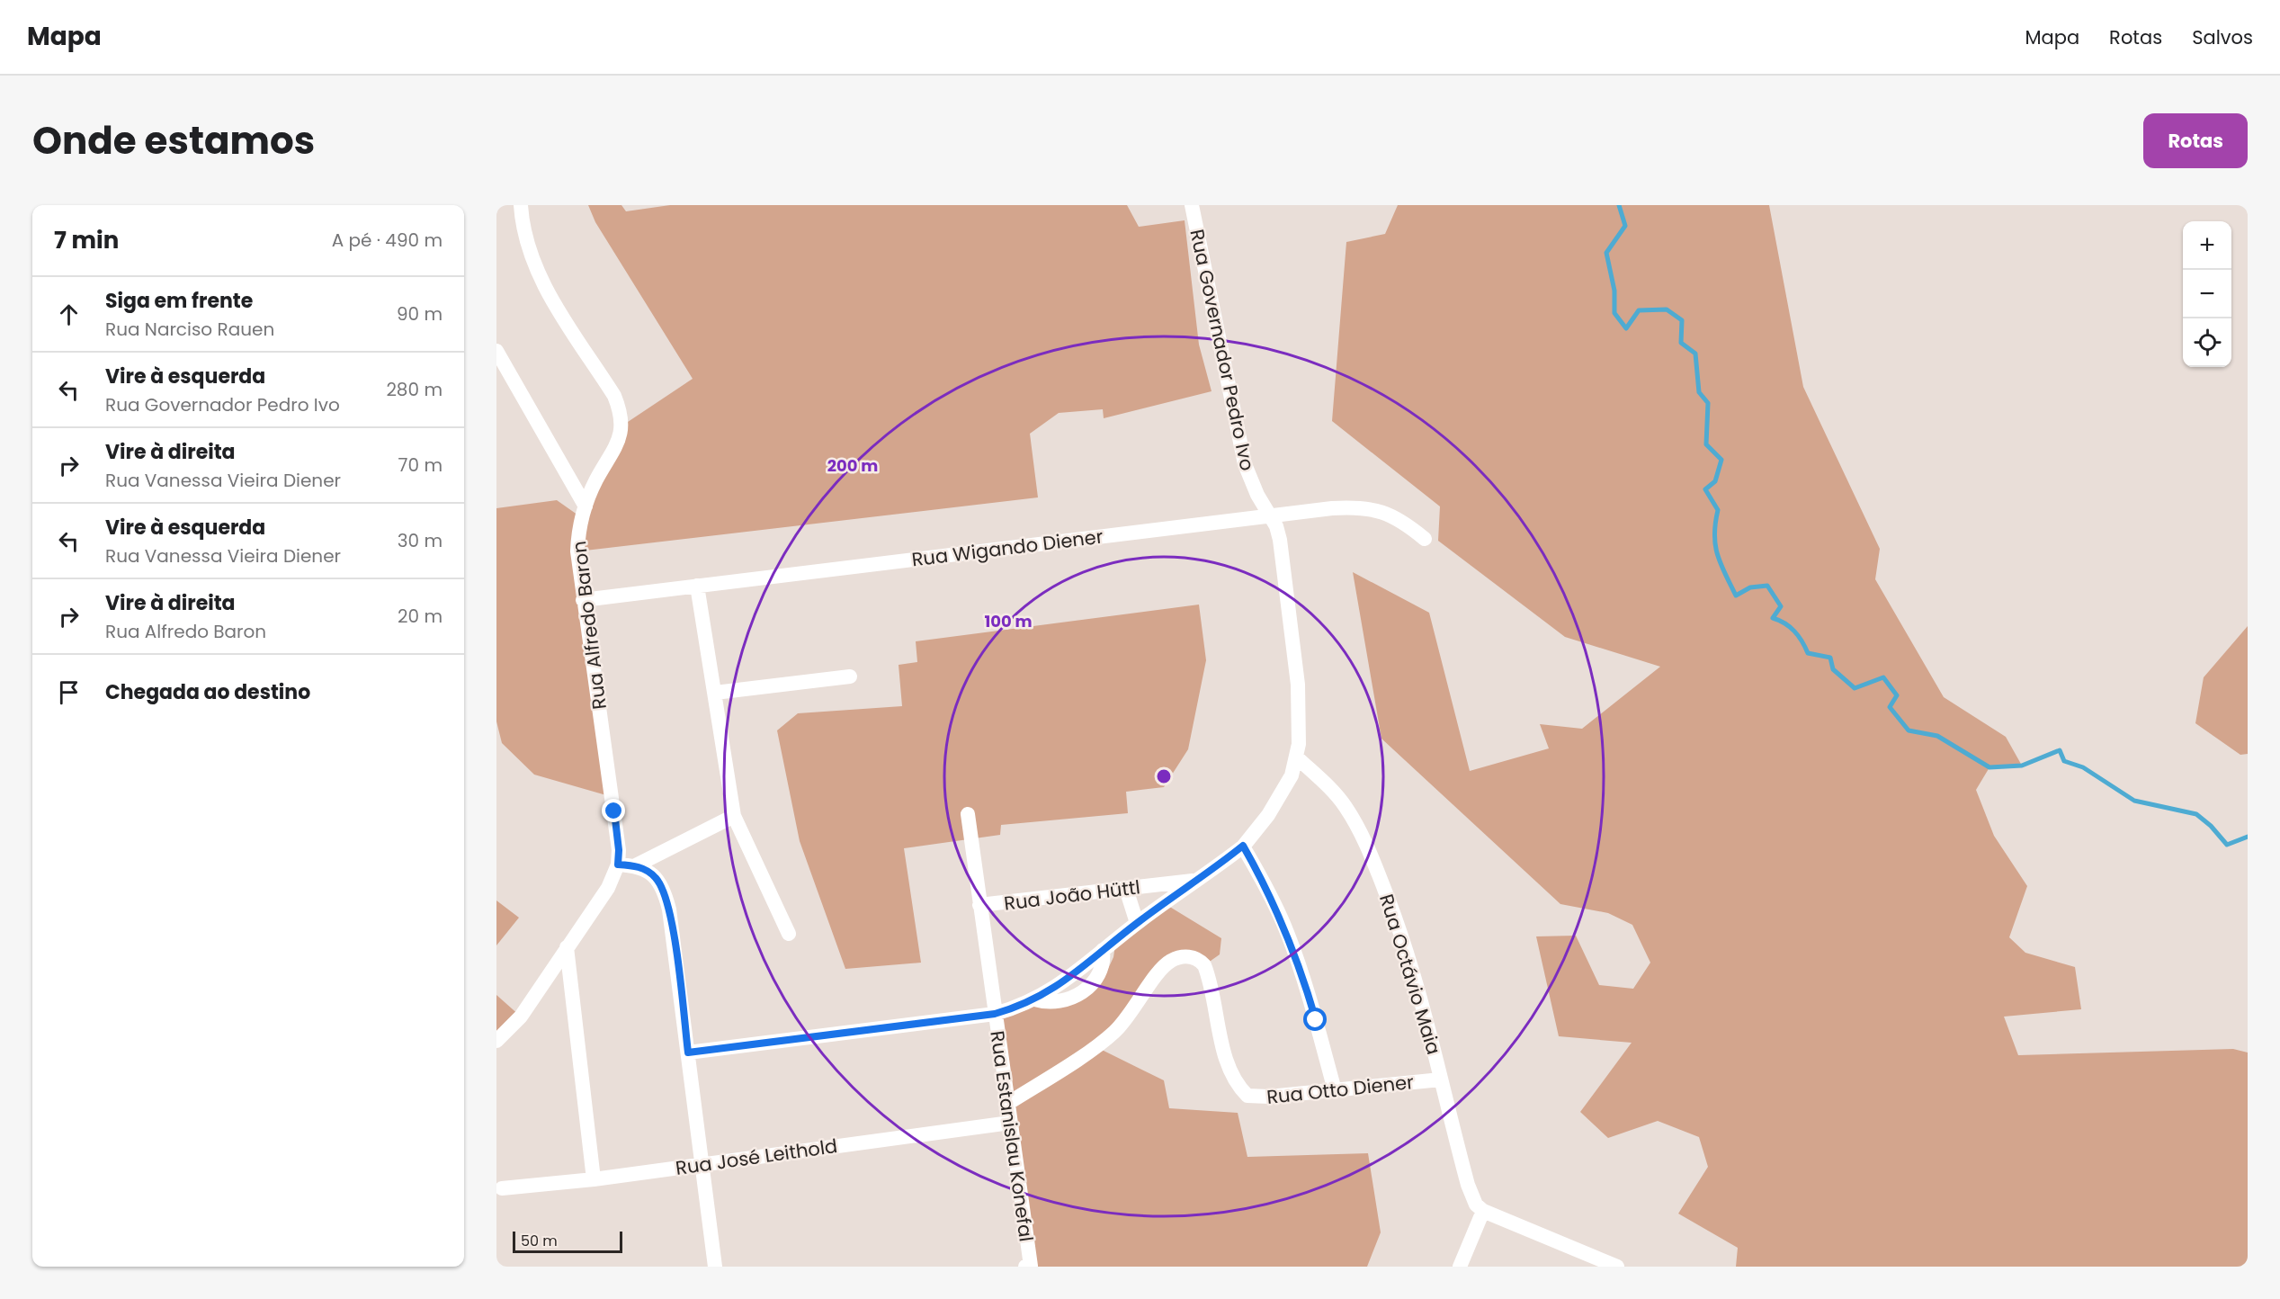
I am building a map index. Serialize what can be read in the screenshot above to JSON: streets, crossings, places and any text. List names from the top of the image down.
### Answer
{
  "streets": {
    "street": [
      "Rua Governador Pedro Ivo",
      "Rua Wigando Diener",
      "Rua Alfredo Baron",
      "Rua João Hüttl",
      "Rua Octávio Maia",
      "Rua Otto Diener",
      "Rua Estanislau Konefal",
      "Rua José Leithold"
    ]
  },
  "crossings": [
    ["Rua Governador Pedro Ivo", "Rua Wigando Diener"],
    ["Rua Governador Pedro Ivo", "Rua João Hüttl"],
    ["Rua Governador Pedro Ivo", "Rua Octávio Maia"],
    ["Rua Governador Pedro Ivo", "Rua Estanislau Konefal"],
    ["Rua Wigando Diener", "Rua Alfredo Baron"],
    ["Rua João Hüttl", "Rua Estanislau Konefal"],
    ["Rua Octávio Maia", "Rua Otto Diener"],
    ["Rua Otto Diener", "Rua Estanislau Konefal"],
    ["Rua Estanislau Konefal", "Rua José Leithold"]
  ],
  "scale_bar": "50 m",
  "page": {
    "header": "Mapa",
    "nav": ["Mapa", "Rotas", "Salvos"],
    "title": "Onde estamos",
    "buttons": "Rotas",
    "heading": ["7 min", "A pé · 490 m"],
    "map_buttons": ["+", "−"],
    "list": [
      ["Siga em frente", "Rua Narciso Rauen", "90 m"],
      ["Vire à esquerda", "Rua Governador Pedro Ivo", "280 m"],
      ["Vire à direita", "Rua Vanessa Vieira Diener", "70 m"],
      ["Vire à esquerda", "Rua Vanessa Vieira Diener", "30 m"],
      ["Vire à direita", "Rua Alfredo Baron", "20 m"],
      "Chegada ao destino"
    ],
    "scale": "50 m"
  },
  "rings": ["200 m", "100 m"]
}
